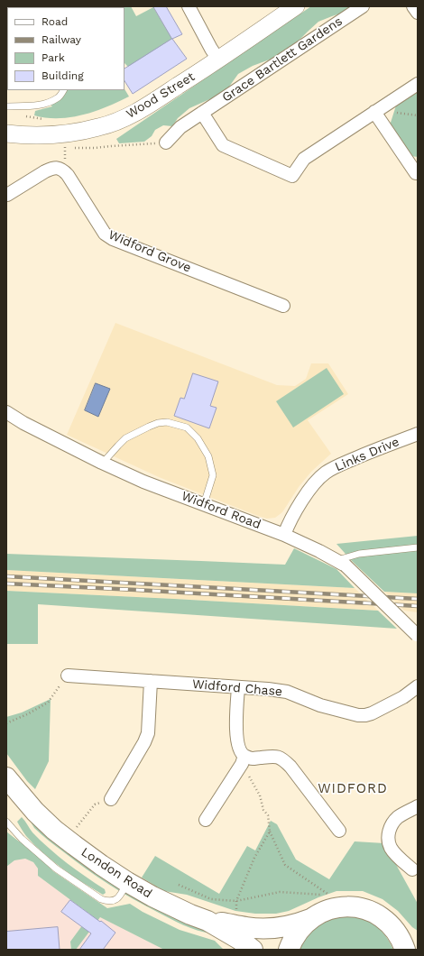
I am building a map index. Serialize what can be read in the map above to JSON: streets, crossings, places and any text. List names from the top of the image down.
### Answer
{
  "streets": {
    "main road": ["Wood Street", "London Road"],
    "street": [
      "Grace Bartlett Gardens",
      "Widford Grove",
      "Links Drive",
      "Widford Road",
      "Widford Chase"
    ]
  },
  "crossings": [
    ["Links Drive", "Widford Road"]
  ],
  "districts": ["WIDFORD"],
  "legend": [
    "Road",
    "Railway",
    "Park",
    "Building"
  ]
}
